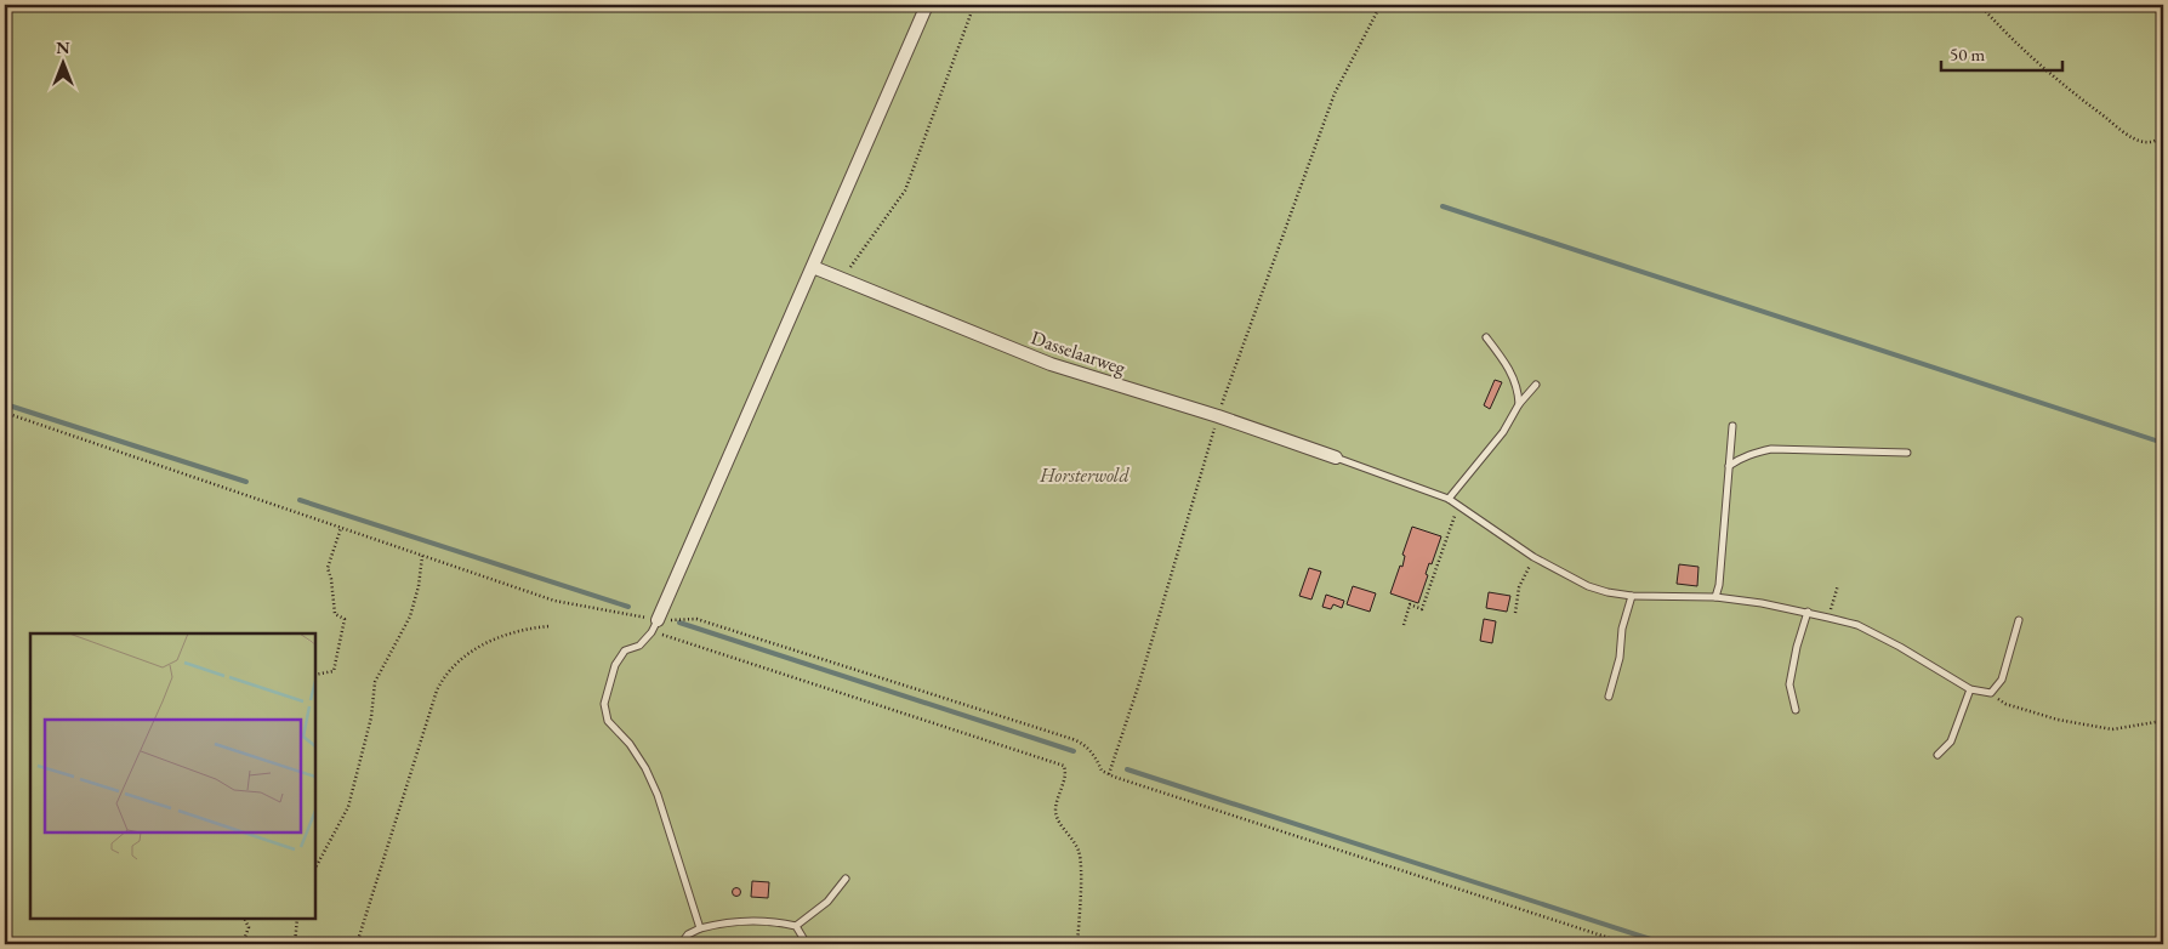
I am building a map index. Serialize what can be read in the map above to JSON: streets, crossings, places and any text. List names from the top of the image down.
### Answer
{
  "streets": {
    "street": ["Dasselaarweg"]
  },
  "parks": ["Horsterwold"],
  "scale_bar": "50 m",
  "north": "top"
}
